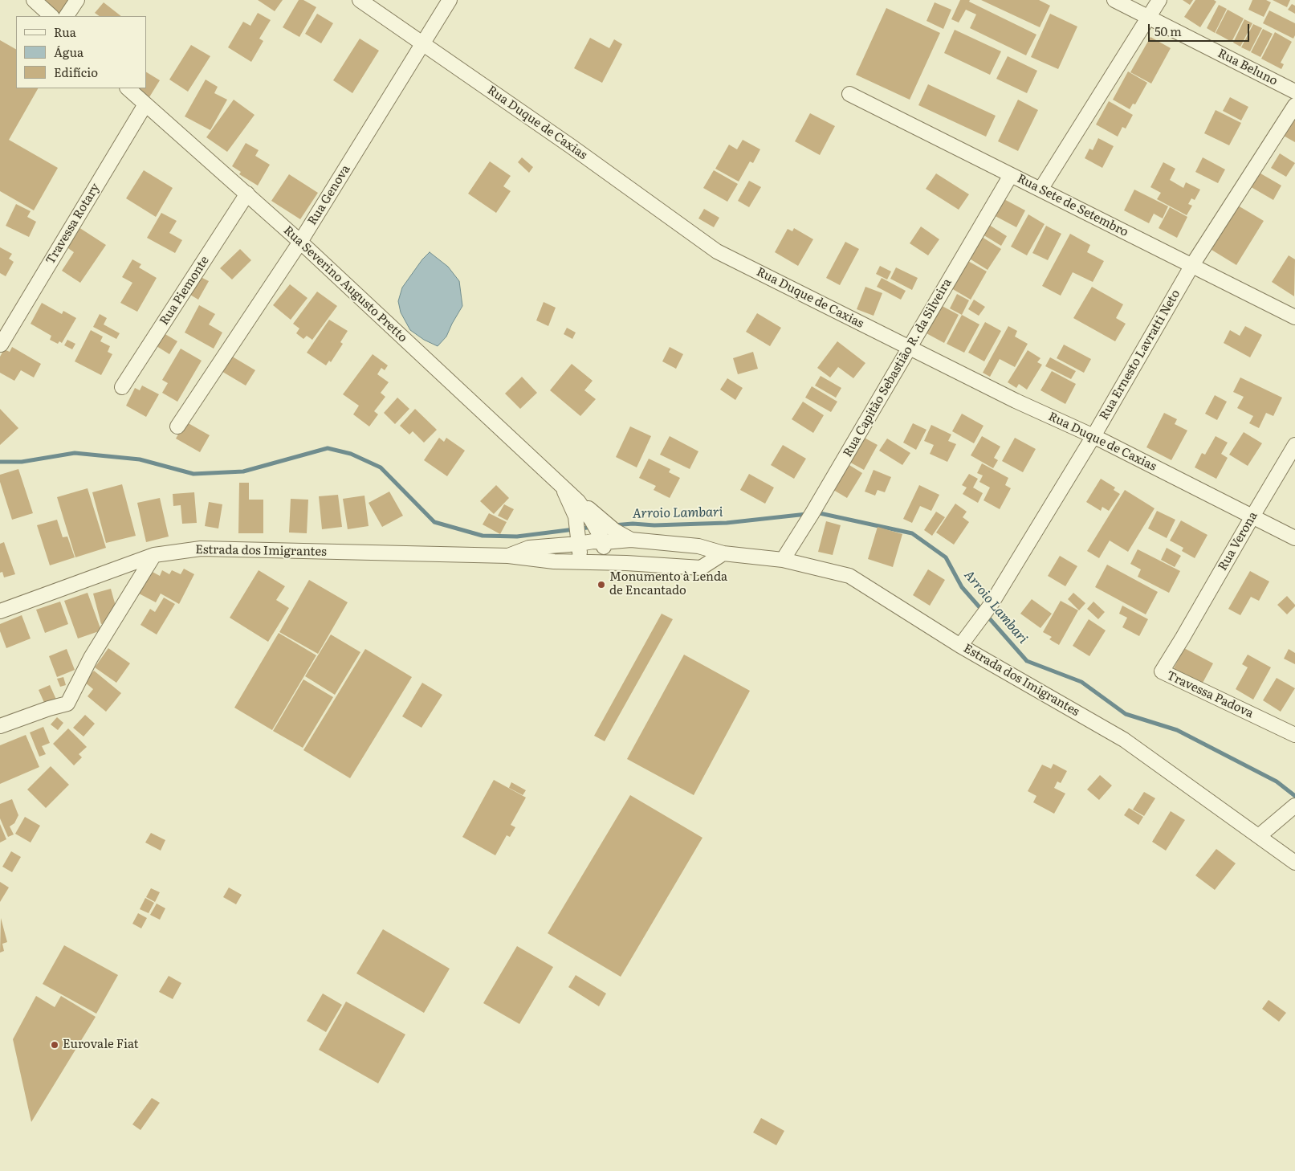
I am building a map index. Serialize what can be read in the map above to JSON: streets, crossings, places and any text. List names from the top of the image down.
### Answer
{
  "streets": {
    "street": [
      "Rua Beluno",
      "Rua Duque de Caxias",
      "Rua Genova",
      "Rua Sete de Setembro",
      "Travessa Rotary",
      "Rua Severino Augusto Pretto",
      "Rua Piemonte",
      "Rua Ernesto Lavratti Neto",
      "Rua Capitão Sebastião R. da Silveira",
      "Rua Verona",
      "Estrada dos Imigrantes",
      "Travessa Padova"
    ]
  },
  "crossings": [
    ["Rua Duque de Caxias", "Rua Genova"],
    ["Rua Duque de Caxias", "Rua Ernesto Lavratti Neto"],
    ["Rua Duque de Caxias", "Rua Capitão Sebastião R. da Silveira"],
    ["Rua Duque de Caxias", "Rua Verona"],
    ["Rua Genova", "Rua Severino Augusto Pretto"],
    ["Rua Sete de Setembro", "Rua Ernesto Lavratti Neto"],
    ["Rua Sete de Setembro", "Rua Capitão Sebastião R. da Silveira"],
    ["Travessa Rotary", "Rua Severino Augusto Pretto"],
    ["Rua Severino Augusto Pretto", "Rua Piemonte"],
    ["Rua Severino Augusto Pretto", "Estrada dos Imigrantes"],
    ["Rua Ernesto Lavratti Neto", "Estrada dos Imigrantes"],
    ["Rua Capitão Sebastião R. da Silveira", "Estrada dos Imigrantes"],
    ["Rua Verona", "Travessa Padova"]
  ],
  "water": ["Arroio Lambari"],
  "places": ["Monumento à Lenda de Encantado", "Eurovale Fiat"],
  "legend": ["Rua", "Água", "Edifício"],
  "scale_bar": "50 m"
}
